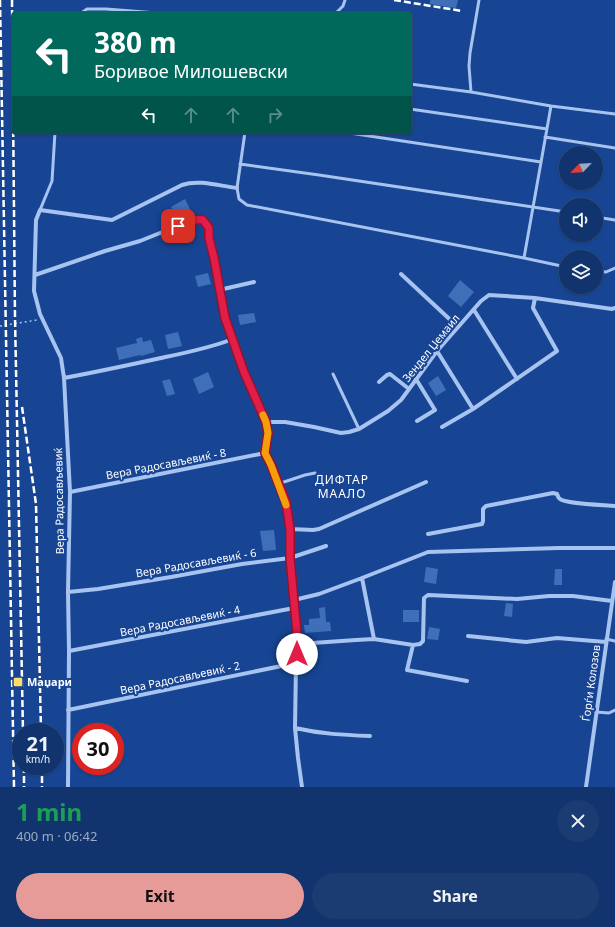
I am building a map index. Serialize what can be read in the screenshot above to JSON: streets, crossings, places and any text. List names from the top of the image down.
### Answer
{
  "streets": {
    "street": [
      "Зендел Џемаил",
      "Вера Радосављевиќ - 8",
      "Вера Радосављевиќ",
      "Вера Радосављевиќ - 6",
      "Вера Радосављевиќ - 4",
      "Вера Радосављевиќ - 2",
      "Ѓорѓи Колозов"
    ]
  },
  "crossings": [
    ["Вера Радосављевиќ - 8", "Вера Радосављевиќ"],
    ["Вера Радосављевиќ", "Вера Радосављевиќ - 6"],
    ["Вера Радосављевиќ", "Вера Радосављевиќ - 4"],
    ["Вера Радосављевиќ", "Вера Радосављевиќ - 2"]
  ],
  "districts": ["ДИФТАР МААЛО"],
  "places": {
    "transit": ["Маџари"]
  },
  "north": "bottom left",
  "page": {
    "turn": ["380 m", "Боривое Милошевски"],
    "speed": "21 km/h",
    "limit": "30",
    "heading": ["1 min", "400 m · 06:42"],
    "buttons": ["Exit", "Share"]
  }
}
